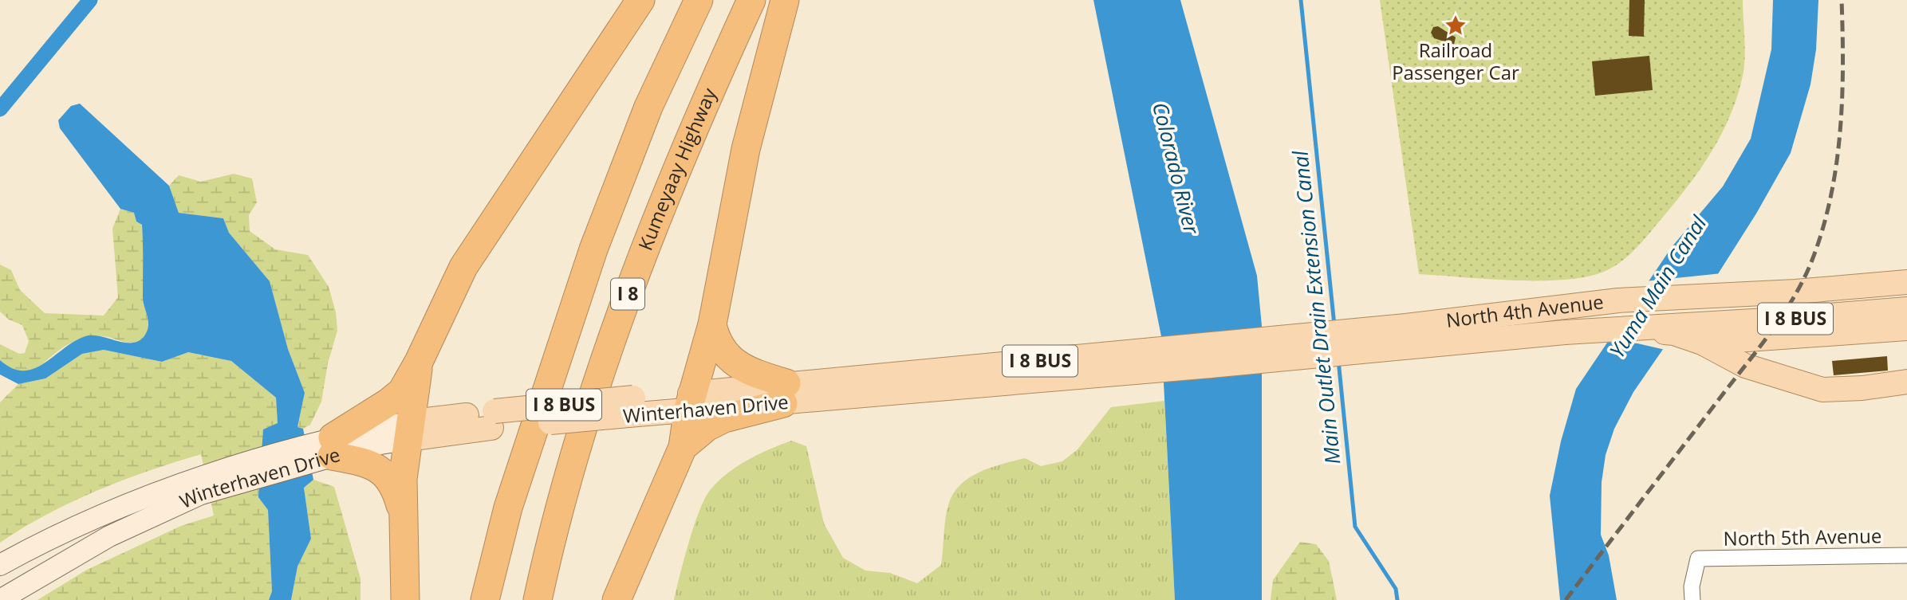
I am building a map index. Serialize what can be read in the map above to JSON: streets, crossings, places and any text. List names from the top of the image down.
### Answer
{
  "streets": {
    "highway": ["Kumeyaay Highway", "I 8"],
    "main road": ["North 4th Avenue", "I 8 BUS", "Winterhaven Drive"],
    "street": ["North 5th Avenue"]
  },
  "crossings": [
    ["North 4th Avenue", "Winterhaven Drive"]
  ],
  "water": ["Colorado River", "Yuma Main Canal", "Main Outlet Drain Extension Canal"],
  "places": {
    "place": ["Railroad Passenger Car"]
  }
}
